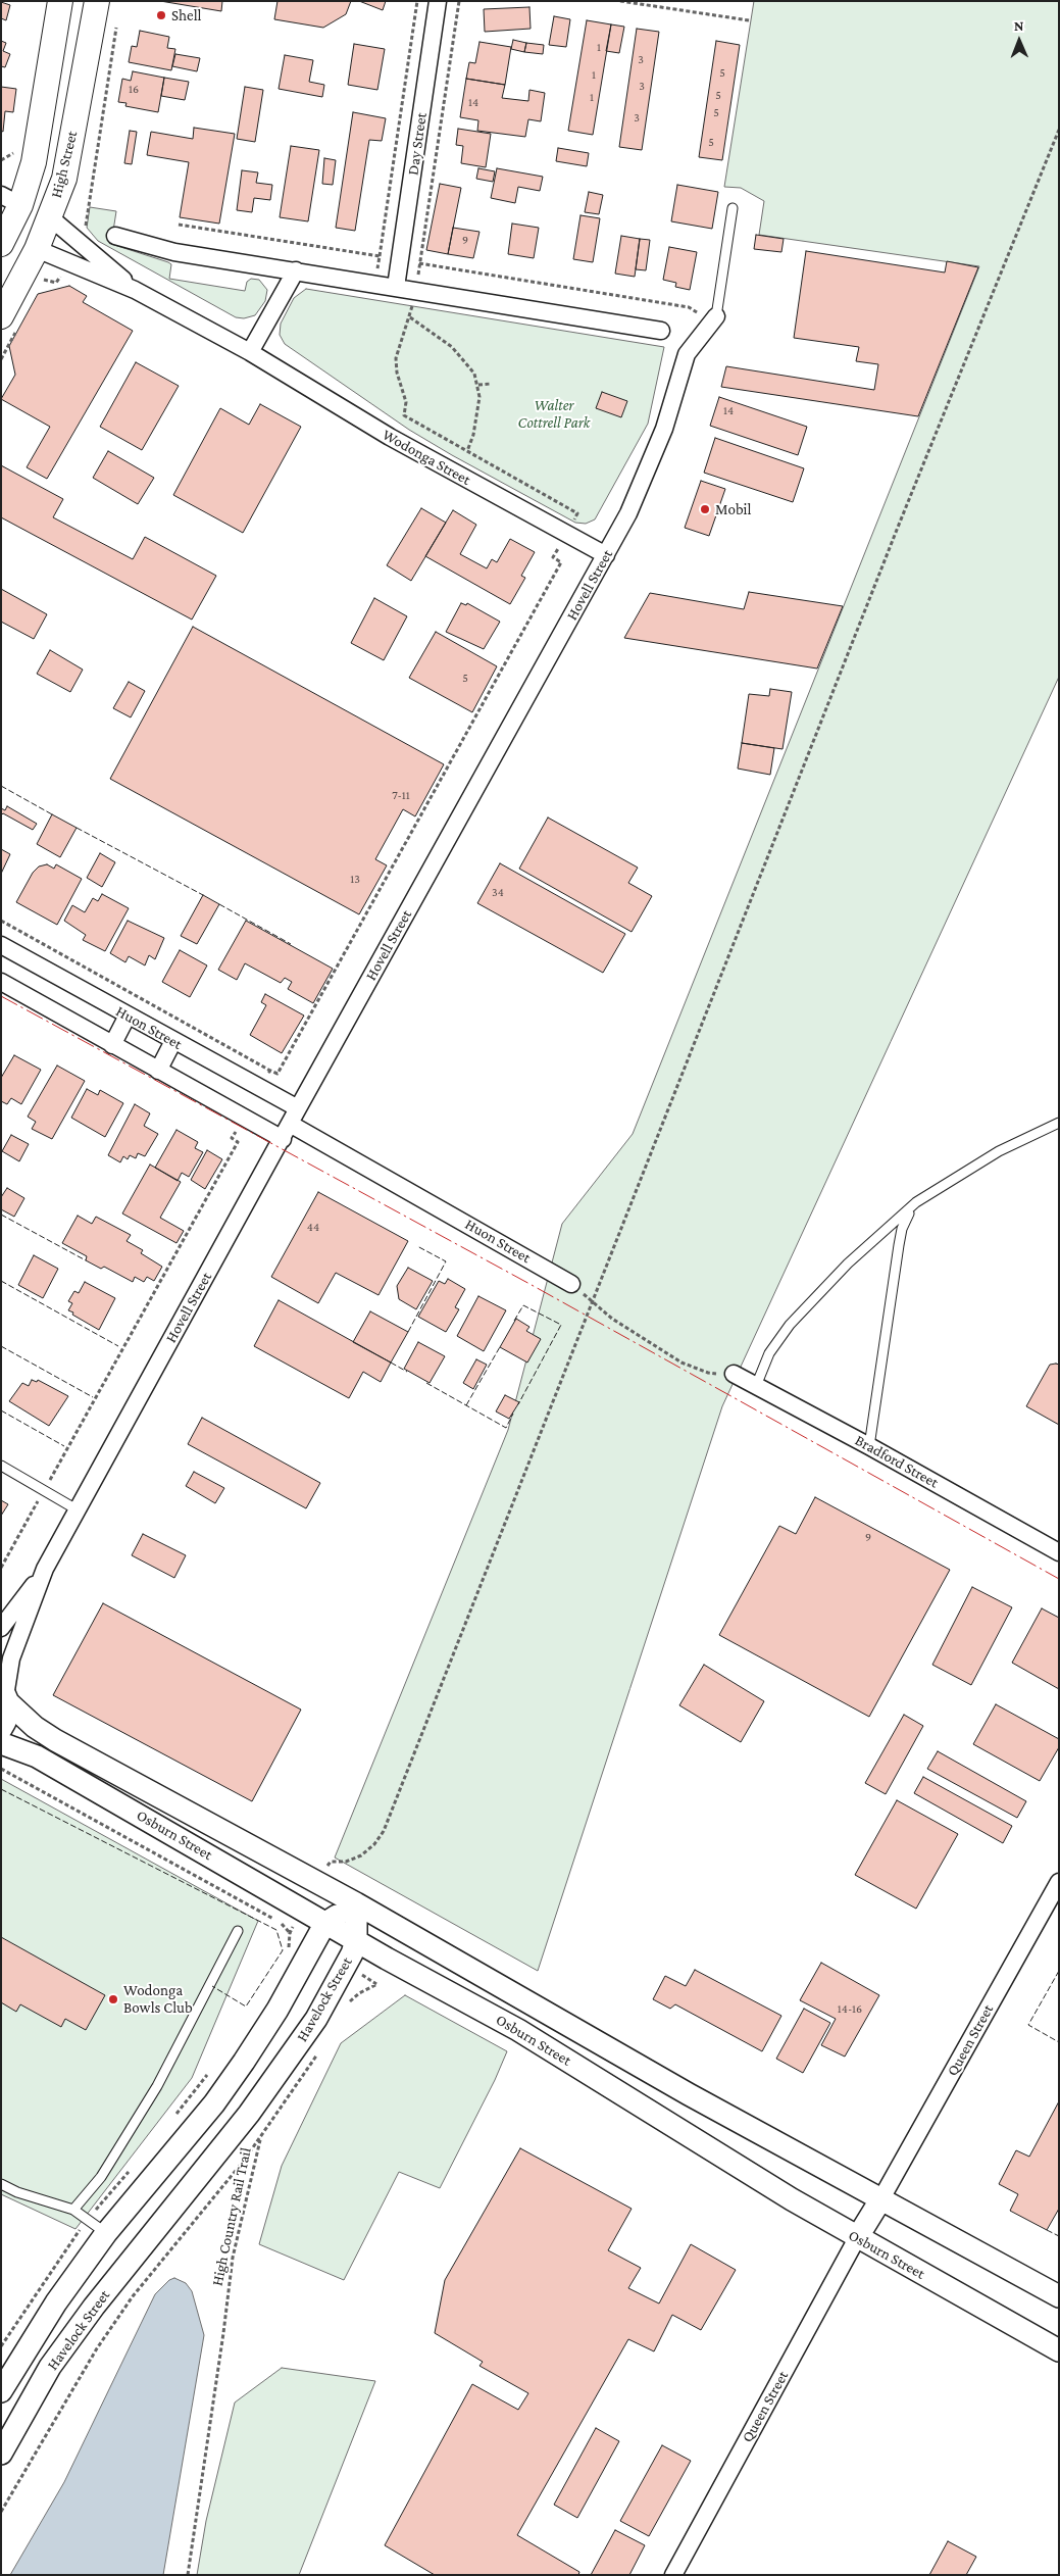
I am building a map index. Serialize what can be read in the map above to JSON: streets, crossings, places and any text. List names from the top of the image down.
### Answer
{
  "streets": {
    "main road": ["High Street"],
    "street": [
      "Day Street",
      "Wodonga Street",
      "Hovell Street",
      "Huon Street",
      "Bradford Street",
      "Osburn Street",
      "Havelock Street",
      "Queen Street"
    ],
    "path": ["High Country Rail Trail"]
  },
  "crossings": [
    ["High Street", "Wodonga Street"],
    ["Wodonga Street", "Hovell Street"],
    ["Hovell Street", "Huon Street"],
    ["Hovell Street", "Osburn Street"],
    ["Osburn Street", "Havelock Street"],
    ["Osburn Street", "Queen Street"]
  ],
  "parks": ["Walter Cottrell Park"],
  "places": ["Shell", "Mobil", "Wodonga Bowls Club"],
  "house_numbers": [
    "1",
    "3",
    "5",
    "1",
    "3",
    "16",
    "5",
    "1",
    "14",
    "5",
    "3",
    "5",
    "9",
    "14",
    "5",
    "7-11",
    "13",
    "34",
    "44",
    "9",
    "14-16"
  ],
  "north": "top"
}
